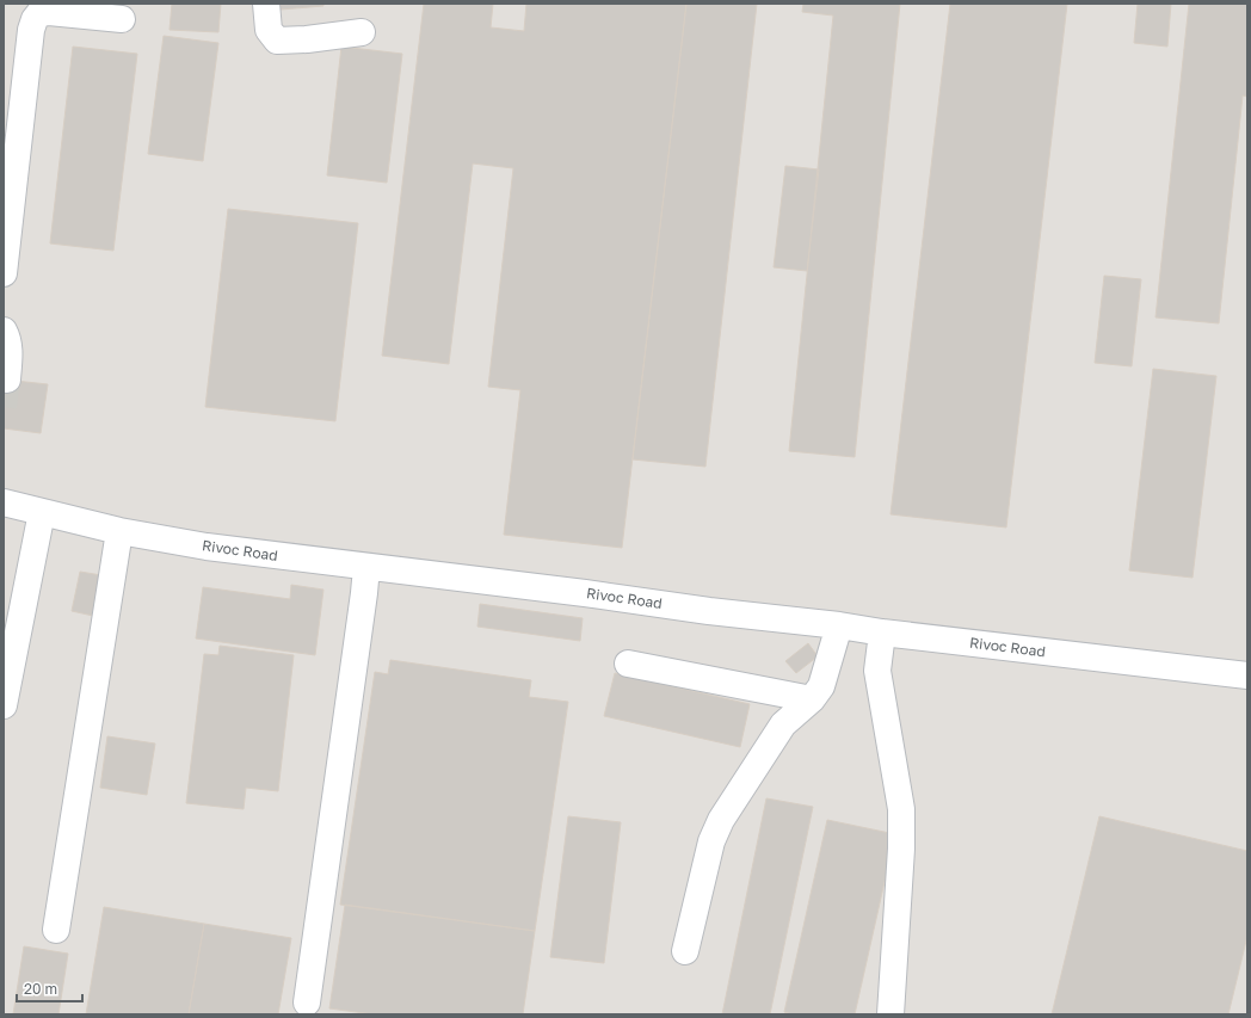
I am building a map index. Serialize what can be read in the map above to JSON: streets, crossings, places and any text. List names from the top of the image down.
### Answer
{
  "streets": {
    "street": ["Rivoc Road"]
  },
  "scale_bar": "20 m"
}
